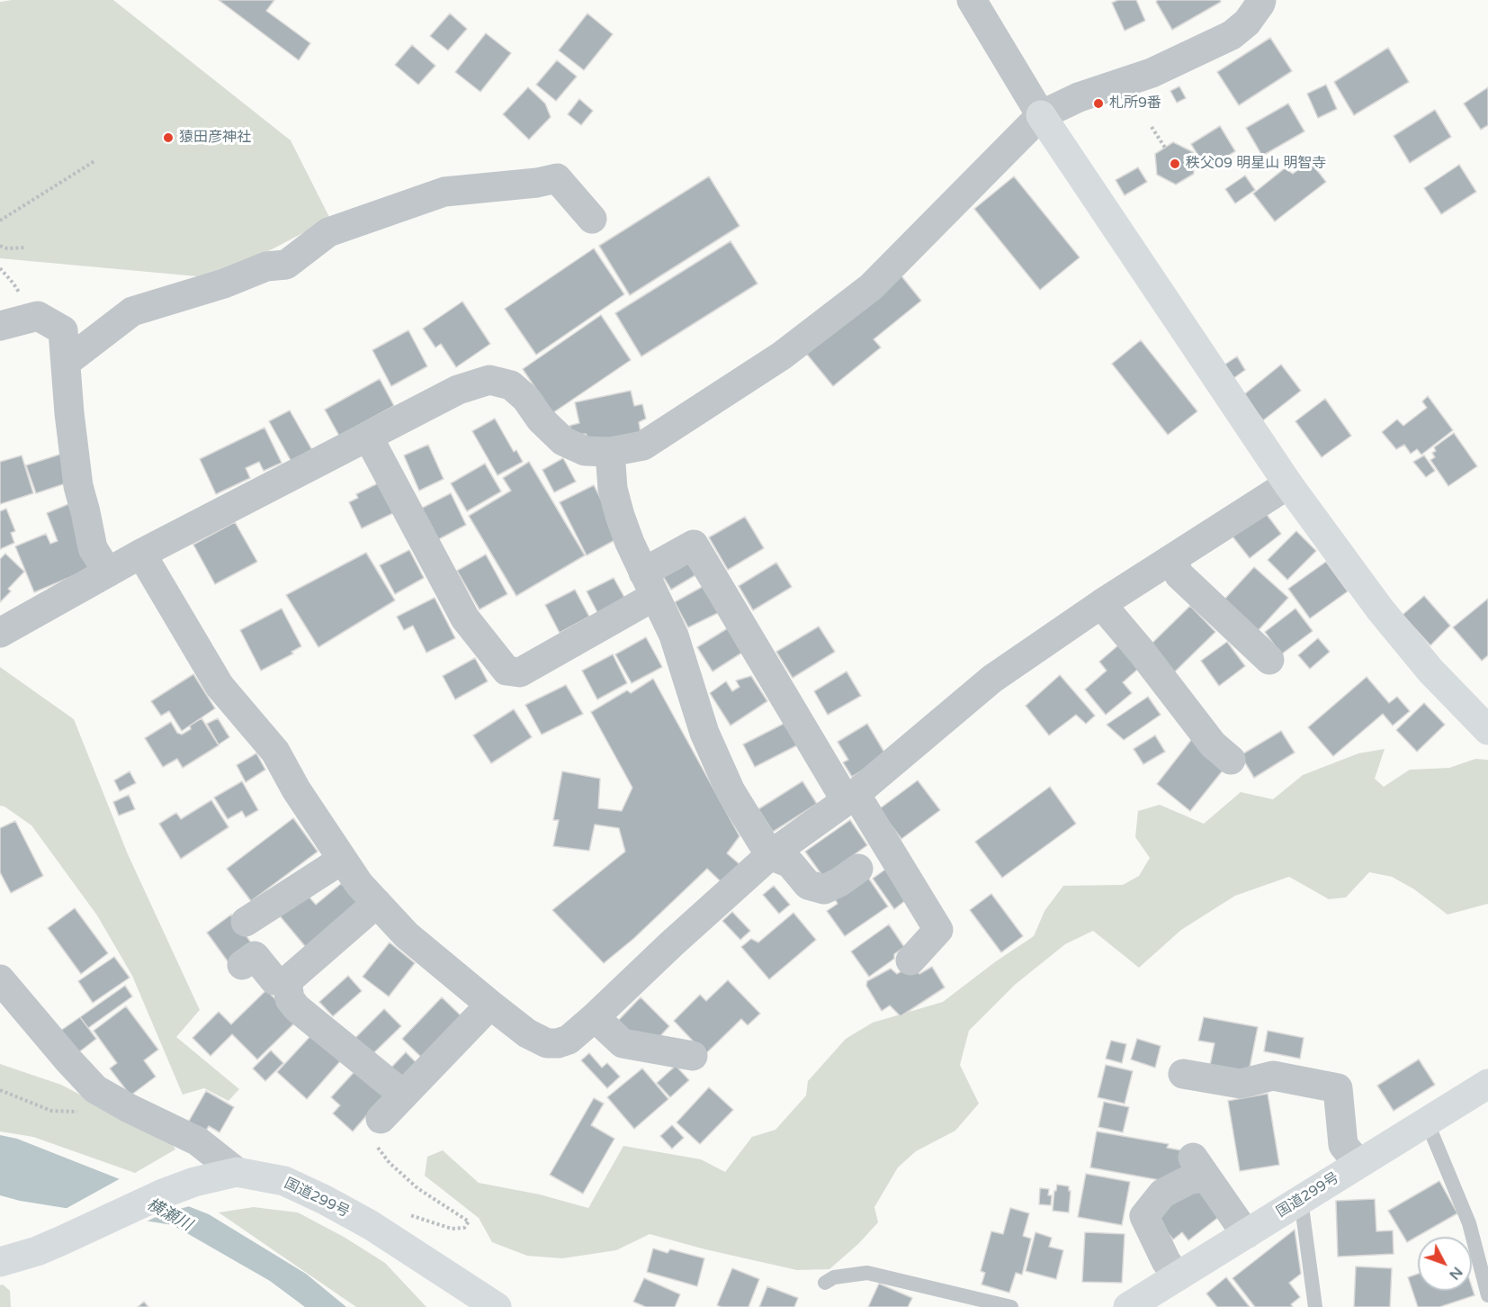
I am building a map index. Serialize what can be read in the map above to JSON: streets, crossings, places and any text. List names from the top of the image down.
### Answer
{
  "streets": {
    "main road": ["国道299号"]
  },
  "water": ["横瀬川"],
  "places": ["札所9番", "猿田彦神社", "秩父09 明星山 明智寺"],
  "north": "bottom right"
}
